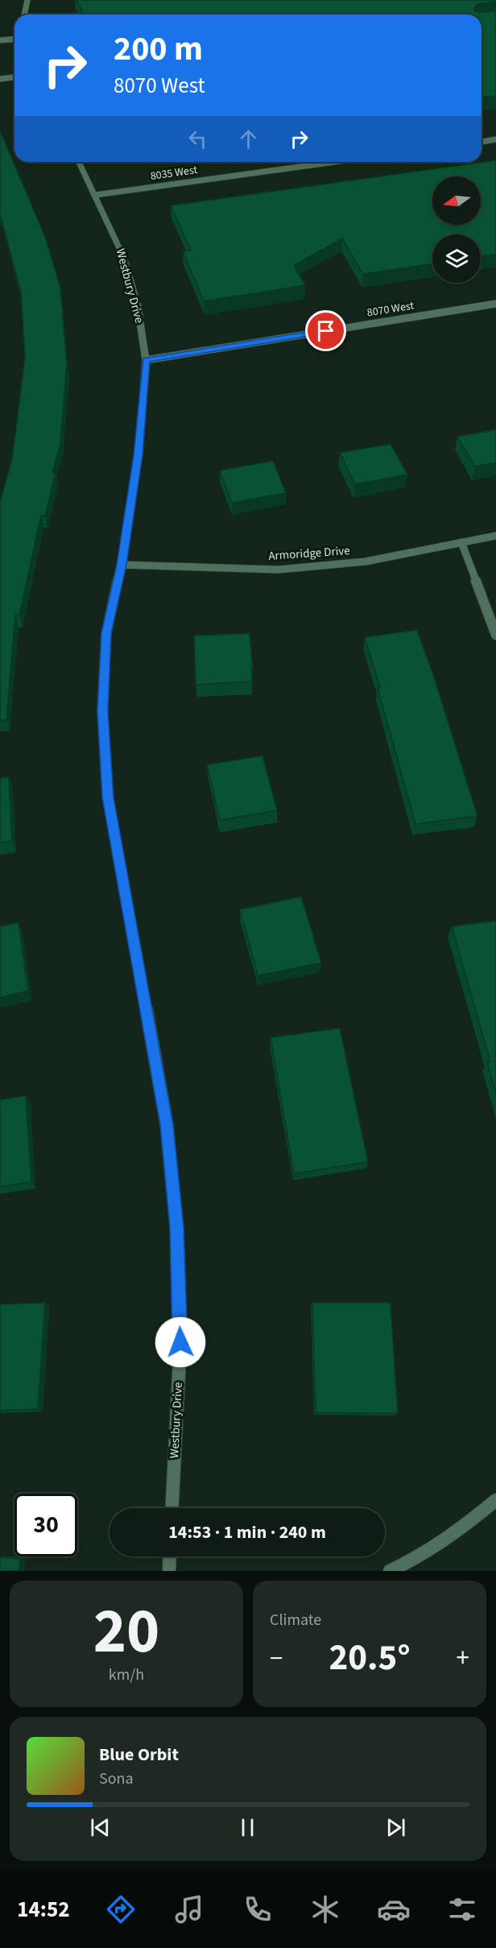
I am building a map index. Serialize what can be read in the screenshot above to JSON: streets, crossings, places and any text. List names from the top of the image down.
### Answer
{
  "streets": {
    "street": [
      "8035 West",
      "Westbury Drive",
      "8070 West",
      "Armoridge Drive"
    ]
  },
  "crossings": [
    ["8035 West", "Westbury Drive"],
    ["Westbury Drive", "8070 West"],
    ["Westbury Drive", "Armoridge Drive"]
  ],
  "north": "left",
  "page": {
    "turn": ["200 m", "8070 West"],
    "limit": "30",
    "trip": "14:53 · 1 min · 240 m",
    "tile": [
      ["20", "km/h"],
      "Climate"
    ],
    "heat": ["−", "20.5°", "+"],
    "song": ["Blue Orbit", "Sona"],
    "tabs": "14:52"
  }
}
